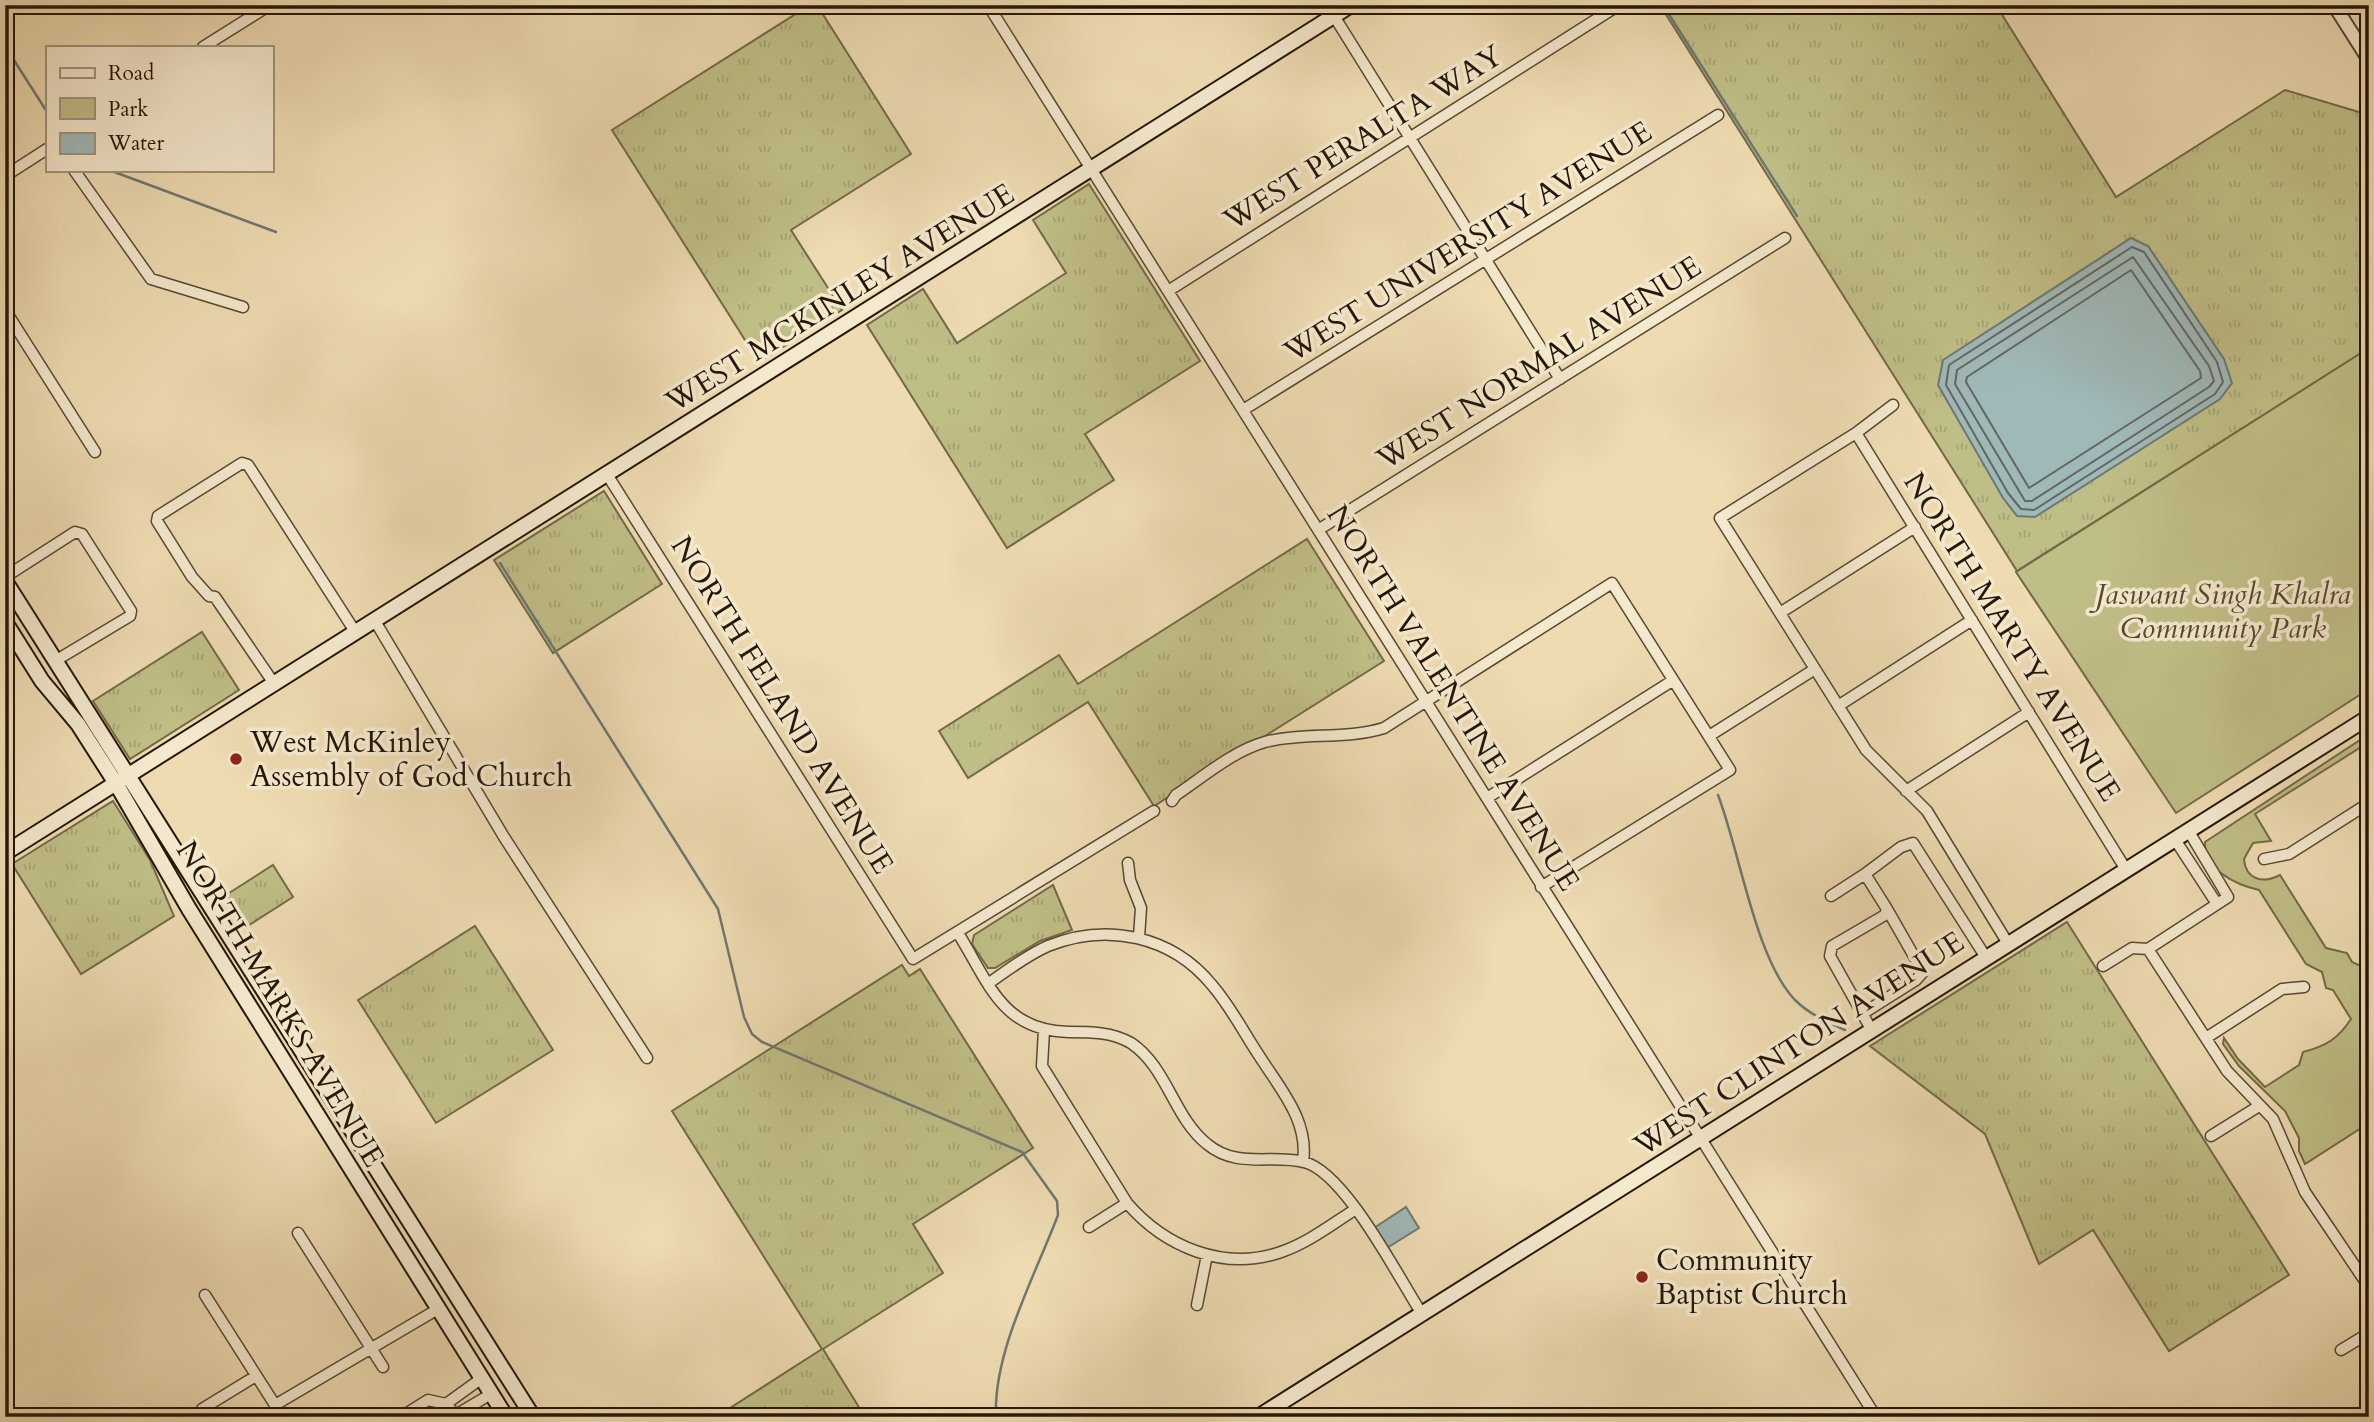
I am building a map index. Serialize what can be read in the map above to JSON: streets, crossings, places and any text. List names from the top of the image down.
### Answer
{
  "streets": {
    "main road": ["WEST MCKINLEY AVENUE", "NORTH MARKS AVENUE", "WEST CLINTON AVENUE"],
    "street": [
      "WEST PERALTA WAY",
      "WEST UNIVERSITY AVENUE",
      "WEST NORMAL AVENUE",
      "NORTH MARTY AVENUE",
      "NORTH VALENTINE AVENUE",
      "NORTH FELAND AVENUE"
    ]
  },
  "crossings": [
    ["WEST PERALTA WAY", "NORTH VALENTINE AVENUE"],
    ["WEST UNIVERSITY AVENUE", "NORTH VALENTINE AVENUE"],
    ["WEST MCKINLEY AVENUE", "NORTH VALENTINE AVENUE"],
    ["WEST MCKINLEY AVENUE", "NORTH FELAND AVENUE"],
    ["WEST MCKINLEY AVENUE", "NORTH MARKS AVENUE"],
    ["WEST NORMAL AVENUE", "NORTH VALENTINE AVENUE"],
    ["NORTH MARTY AVENUE", "WEST CLINTON AVENUE"],
    ["NORTH VALENTINE AVENUE", "WEST CLINTON AVENUE"]
  ],
  "parks": ["Jaswant Singh Khalra Community Park"],
  "places": ["West McKinley Assembly of God Church", "Community Baptist Church"],
  "legend": ["Road", "Park", "Water"]
}
